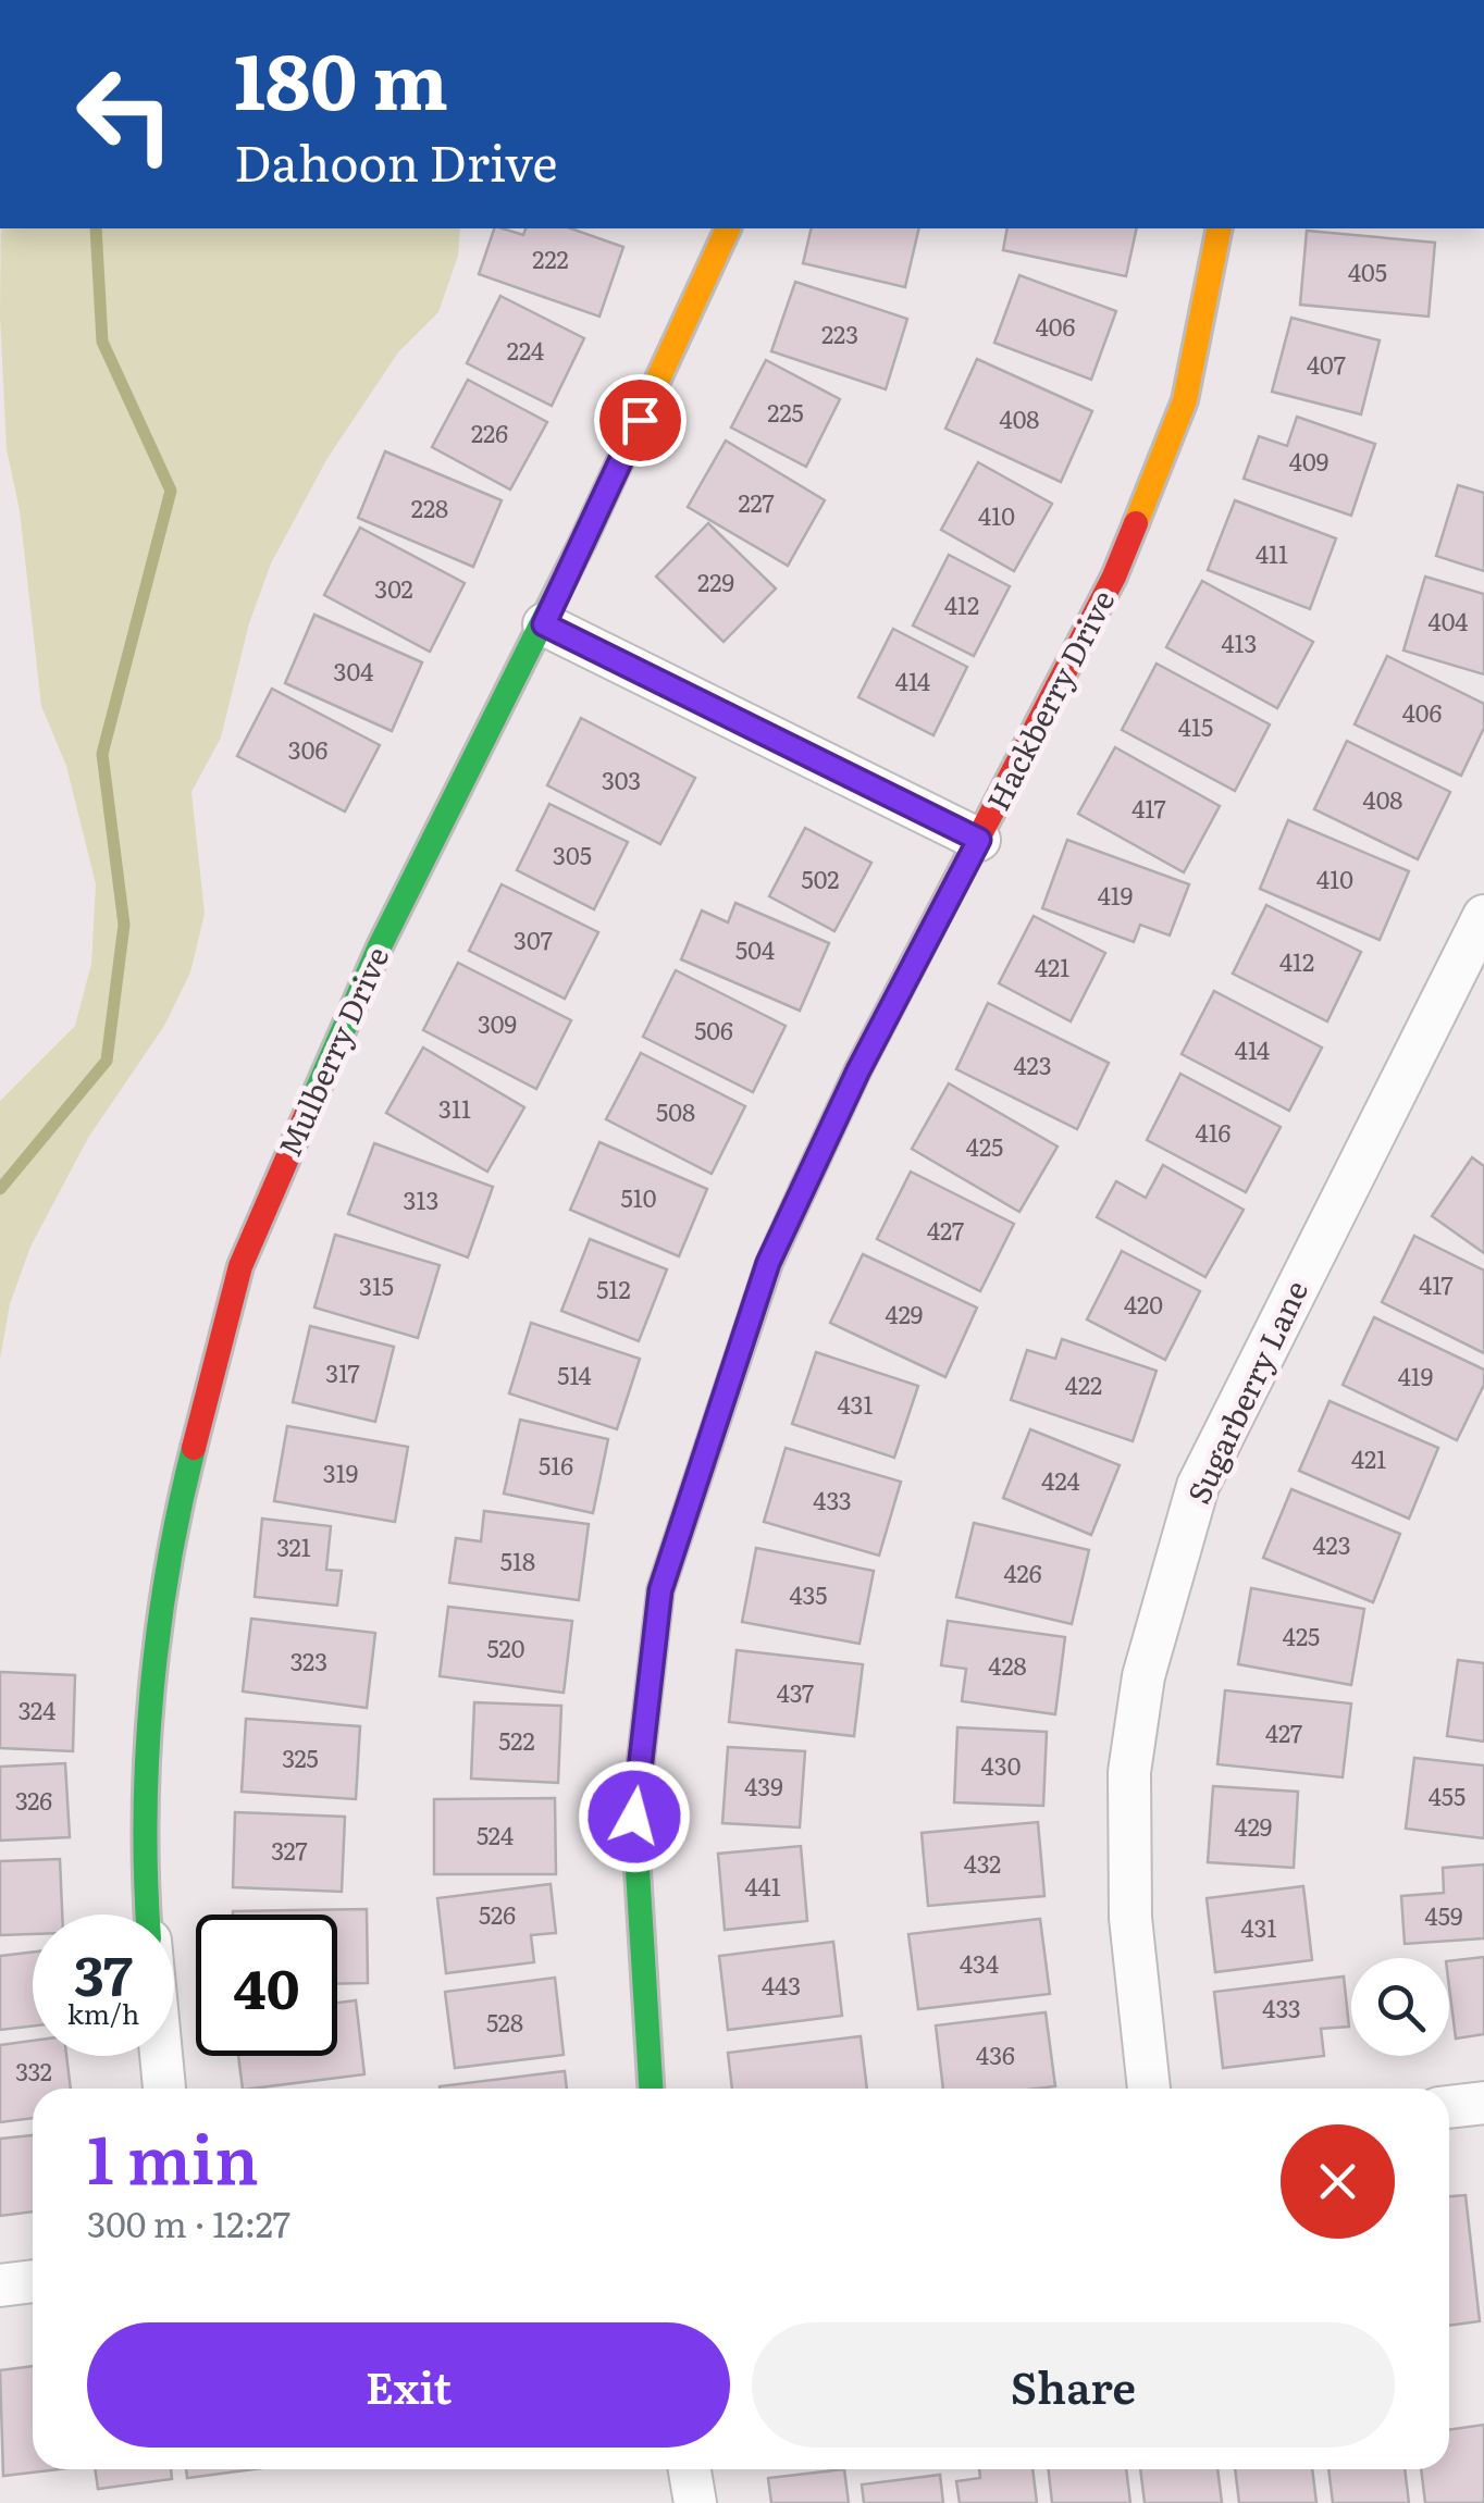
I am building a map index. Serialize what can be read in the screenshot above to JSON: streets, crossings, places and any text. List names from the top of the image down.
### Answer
{
  "streets": {
    "street": ["Hackberry Drive", "Mulberry Drive", "Sugarberry Lane"]
  },
  "house_numbers": [
    "222",
    "405",
    "406",
    "223",
    "224",
    "407",
    "225",
    "408",
    "226",
    "409",
    "227",
    "228",
    "410",
    "411",
    "229",
    "302",
    "412",
    "404",
    "413",
    "304",
    "414",
    "406",
    "415",
    "306",
    "303",
    "408",
    "417",
    "305",
    "502",
    "410",
    "419",
    "307",
    "504",
    "412",
    "421",
    "309",
    "506",
    "414",
    "423",
    "311",
    "508",
    "416",
    "425",
    "510",
    "313",
    "427",
    "417",
    "315",
    "512",
    "420",
    "429",
    "317",
    "514",
    "419",
    "422",
    "431",
    "421",
    "516",
    "319",
    "424",
    "433",
    "423",
    "321",
    "518",
    "426",
    "435",
    "425",
    "520",
    "323",
    "428",
    "437",
    "324",
    "427",
    "522",
    "325",
    "430",
    "439",
    "455",
    "326",
    "429",
    "524",
    "327",
    "432",
    "441",
    "526",
    "459",
    "431",
    "434",
    "443",
    "433",
    "528",
    "436",
    "332"
  ],
  "page": {
    "turn": ["180 m", "Dahoon Drive"],
    "speed": "37 km/h",
    "limit": "40",
    "heading": ["1 min", "300 m · 12:27"],
    "buttons": ["Exit", "Share"]
  }
}
